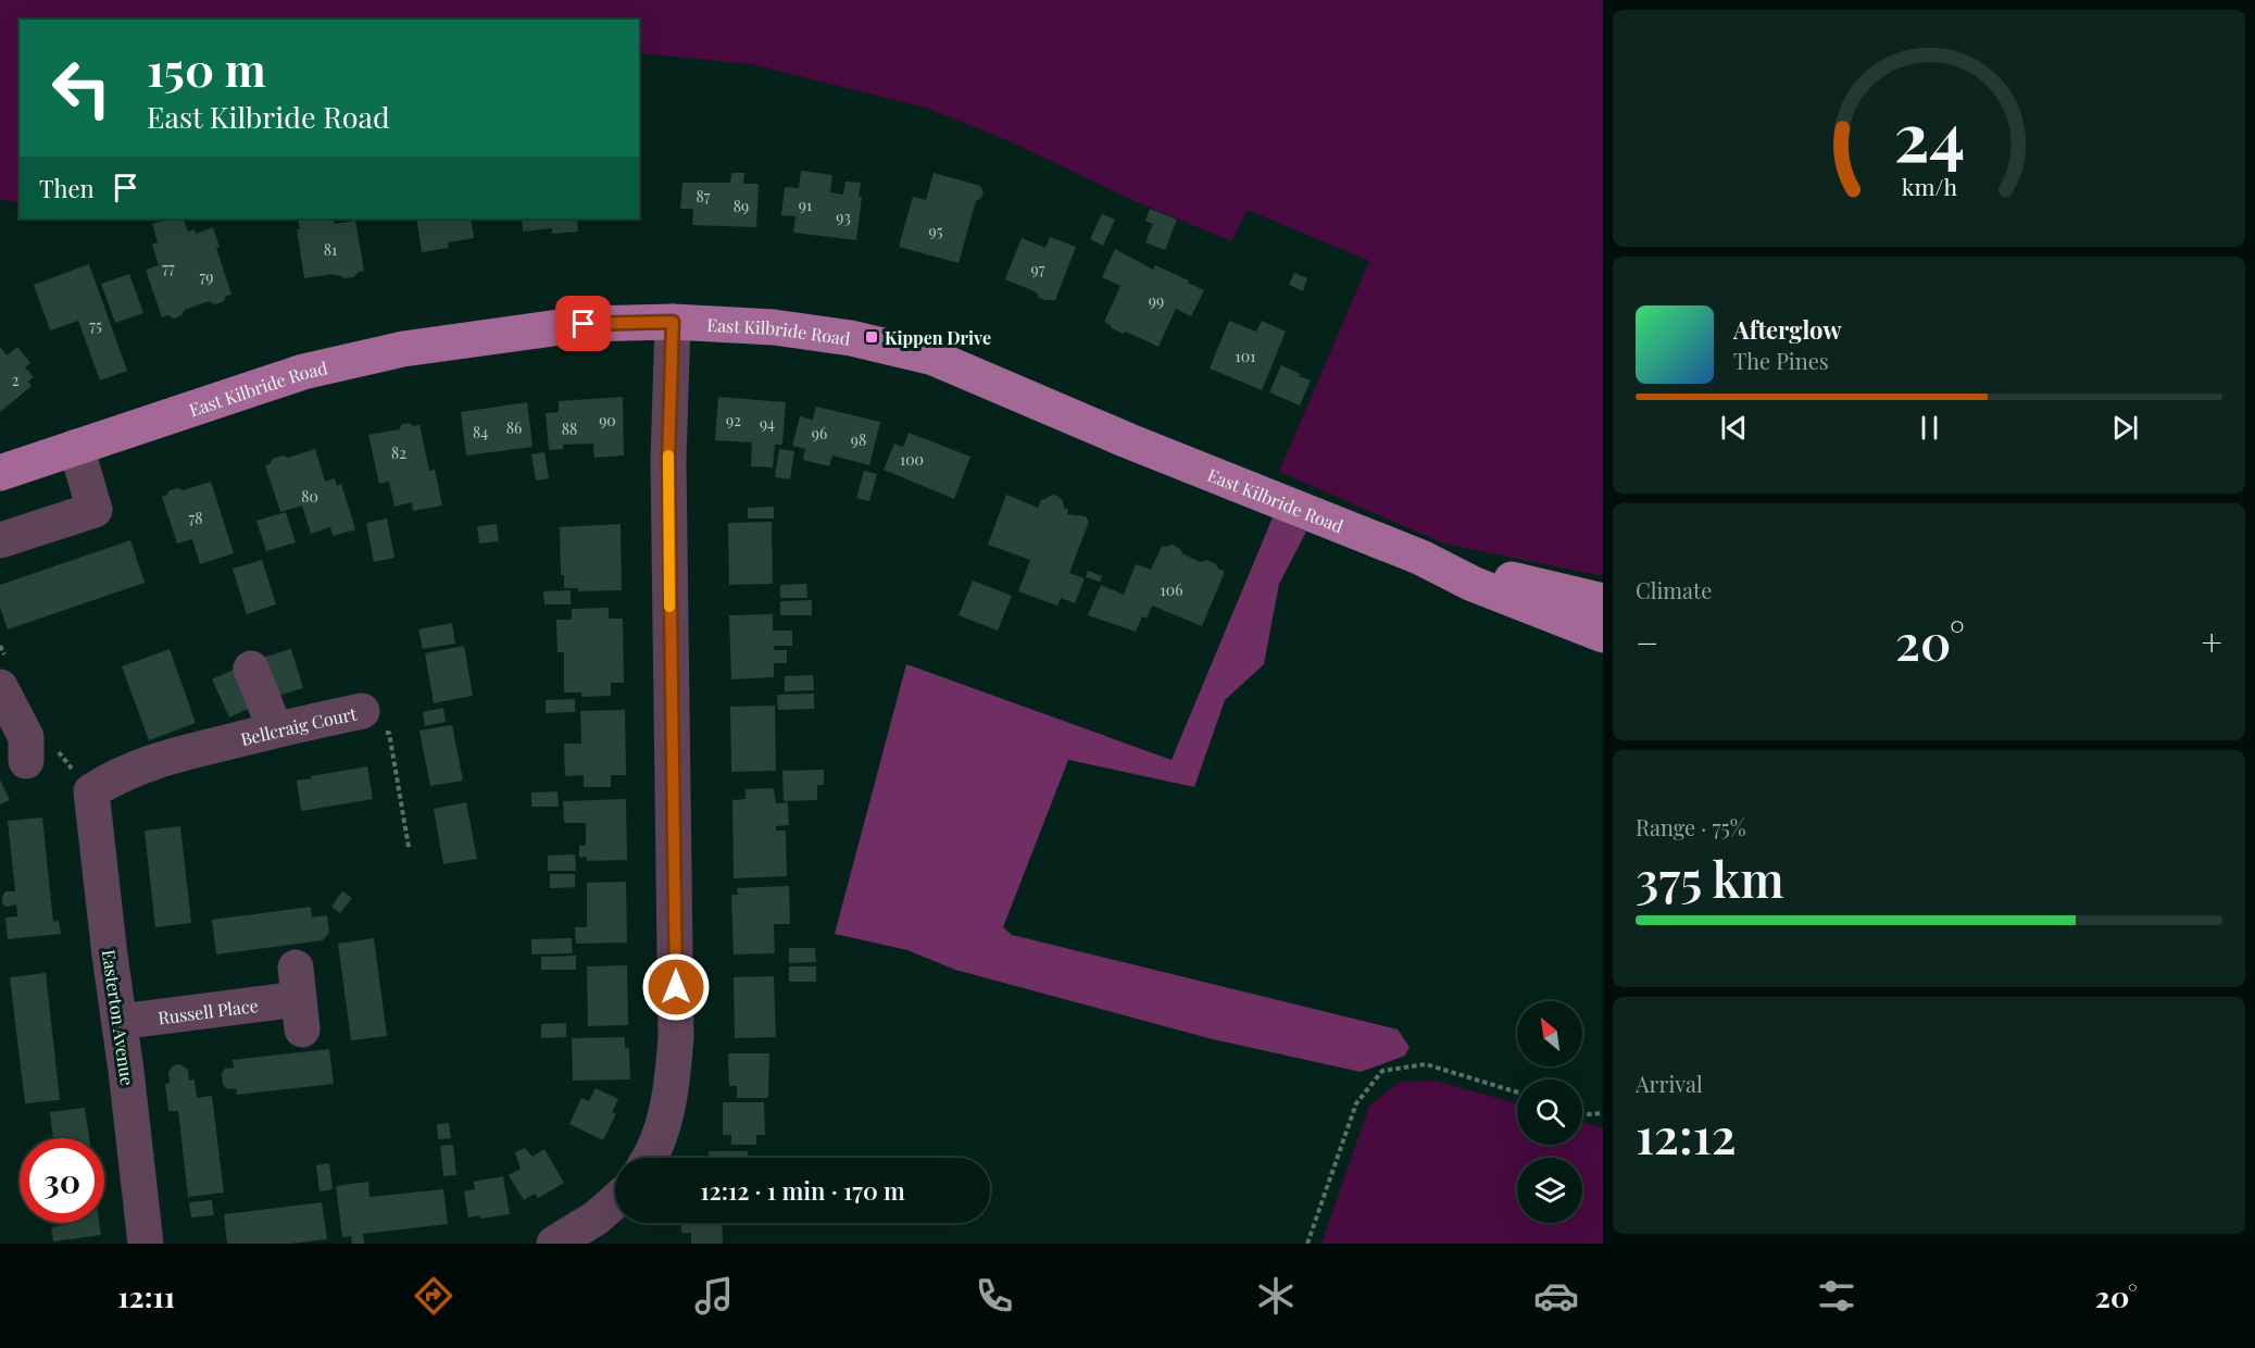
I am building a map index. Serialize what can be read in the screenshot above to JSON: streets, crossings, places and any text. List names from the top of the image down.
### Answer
{
  "streets": {
    "main road": ["East Kilbride Road"],
    "street": ["Bellcraig Court", "Russell Place", "Easterton Avenue"]
  },
  "crossings": [
    ["Bellcraig Court", "Easterton Avenue"],
    ["Russell Place", "Easterton Avenue"]
  ],
  "places": {
    "transit": ["Kippen Drive"]
  },
  "house_numbers": [
    "87",
    "91",
    "89",
    "93",
    "95",
    "81",
    "77",
    "97",
    "79",
    "99",
    "75",
    "101",
    "2",
    "90",
    "92",
    "94",
    "86",
    "88",
    "84",
    "96",
    "98",
    "82",
    "100",
    "80",
    "78",
    "106"
  ],
  "north": "top left",
  "page": {
    "turn": ["150 m", "East Kilbride Road"],
    "then": "Then",
    "song": ["Afterglow", "The Pines"],
    "tile": [
      "Climate",
      ["Range · 75%", "375 km"],
      ["Arrival", "12:12"]
    ],
    "heat": ["−", "20°", "+"],
    "limit": "30",
    "trip": "12:12 · 1 min · 170 m",
    "tabs": ["12:11", "20°"],
    "gauge": ["24", "km/h"]
  }
}
